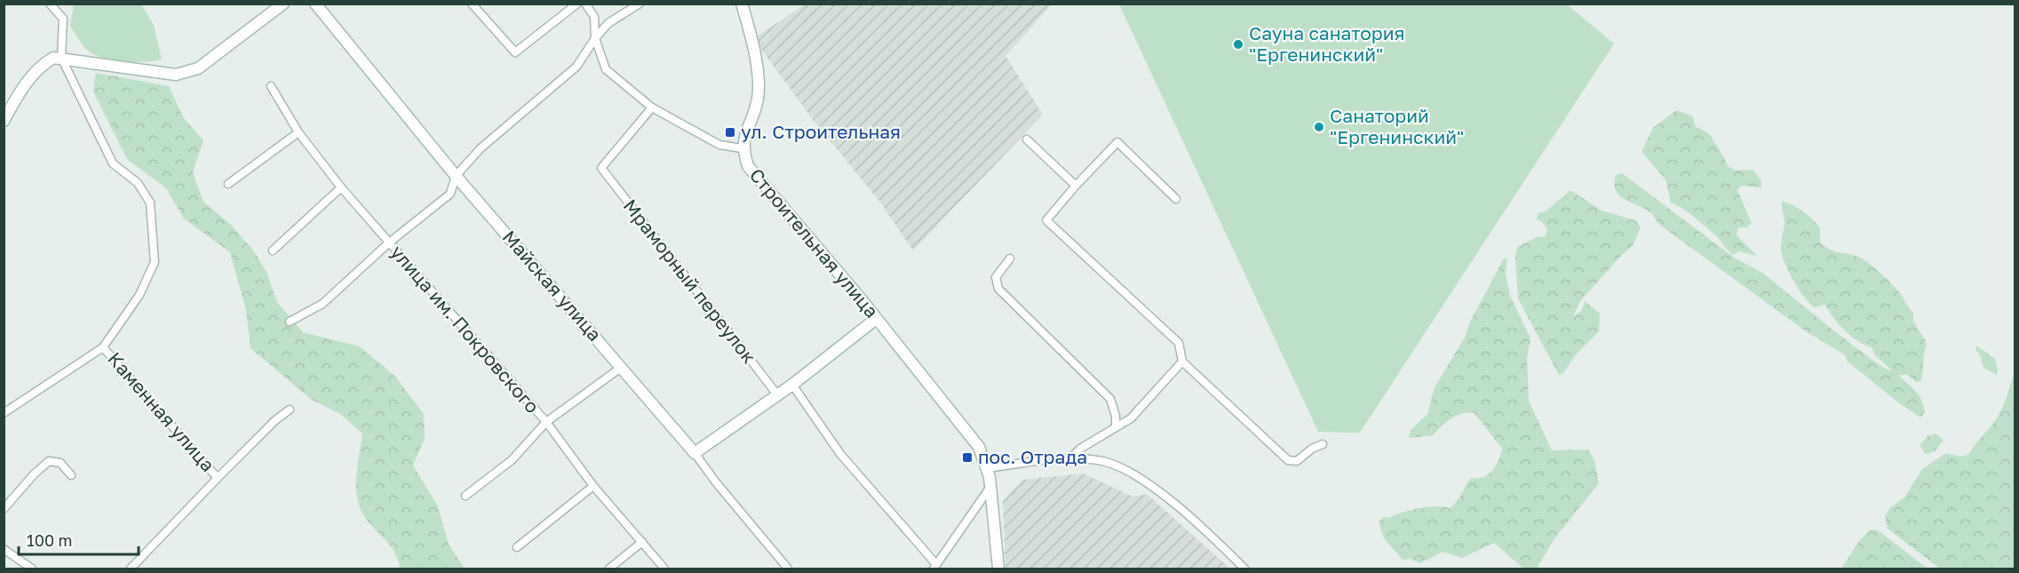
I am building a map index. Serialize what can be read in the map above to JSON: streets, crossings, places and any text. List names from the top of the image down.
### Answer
{
  "streets": {
    "street": [
      "Строительная улица",
      "Мраморный переулок",
      "Майская улица",
      "улица им. Покровского",
      "Каменная улица"
    ]
  },
  "crossings": [
    ["Строительная улица", "Мраморный переулок"]
  ],
  "places": {
    "other": ["Сауна санатория \"Ергенинский\"", "Санаторий \"Ергенинский\""],
    "transit": ["ул. Строительная", "пос. Отрада"]
  },
  "scale_bar": "100 m"
}
